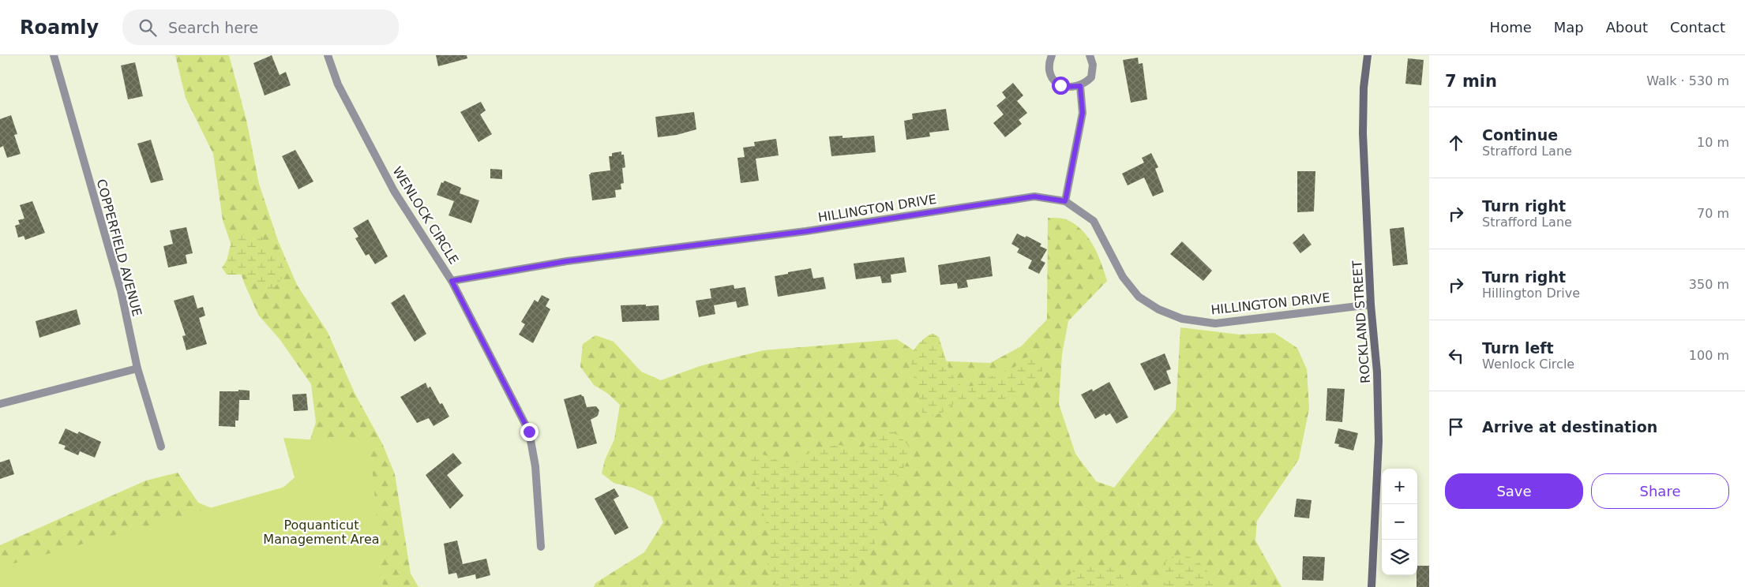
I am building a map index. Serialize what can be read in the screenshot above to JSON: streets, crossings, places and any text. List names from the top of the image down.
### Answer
{
  "streets": {
    "street": [
      "HILLINGTON DRIVE",
      "WENLOCK CIRCLE",
      "COPPERFIELD AVENUE",
      "ROCKLAND STREET"
    ]
  },
  "crossings": [
    ["HILLINGTON DRIVE", "WENLOCK CIRCLE"],
    ["HILLINGTON DRIVE", "ROCKLAND STREET"]
  ],
  "parks": ["Poquanticut Management Area"],
  "page": {
    "header": "Roamly",
    "search": "Search here",
    "nav": [
      "Home",
      "Map",
      "About",
      "Contact"
    ],
    "heading": ["7 min", "Walk · 530 m"],
    "list": [
      ["Continue", "Strafford Lane", "10 m"],
      ["Turn right", "Strafford Lane", "70 m"],
      ["Turn right", "Hillington Drive", "350 m"],
      ["Turn left", "Wenlock Circle", "100 m"],
      "Arrive at destination"
    ],
    "buttons": ["Save", "Share"],
    "map_buttons": ["+", "−"]
  }
}
